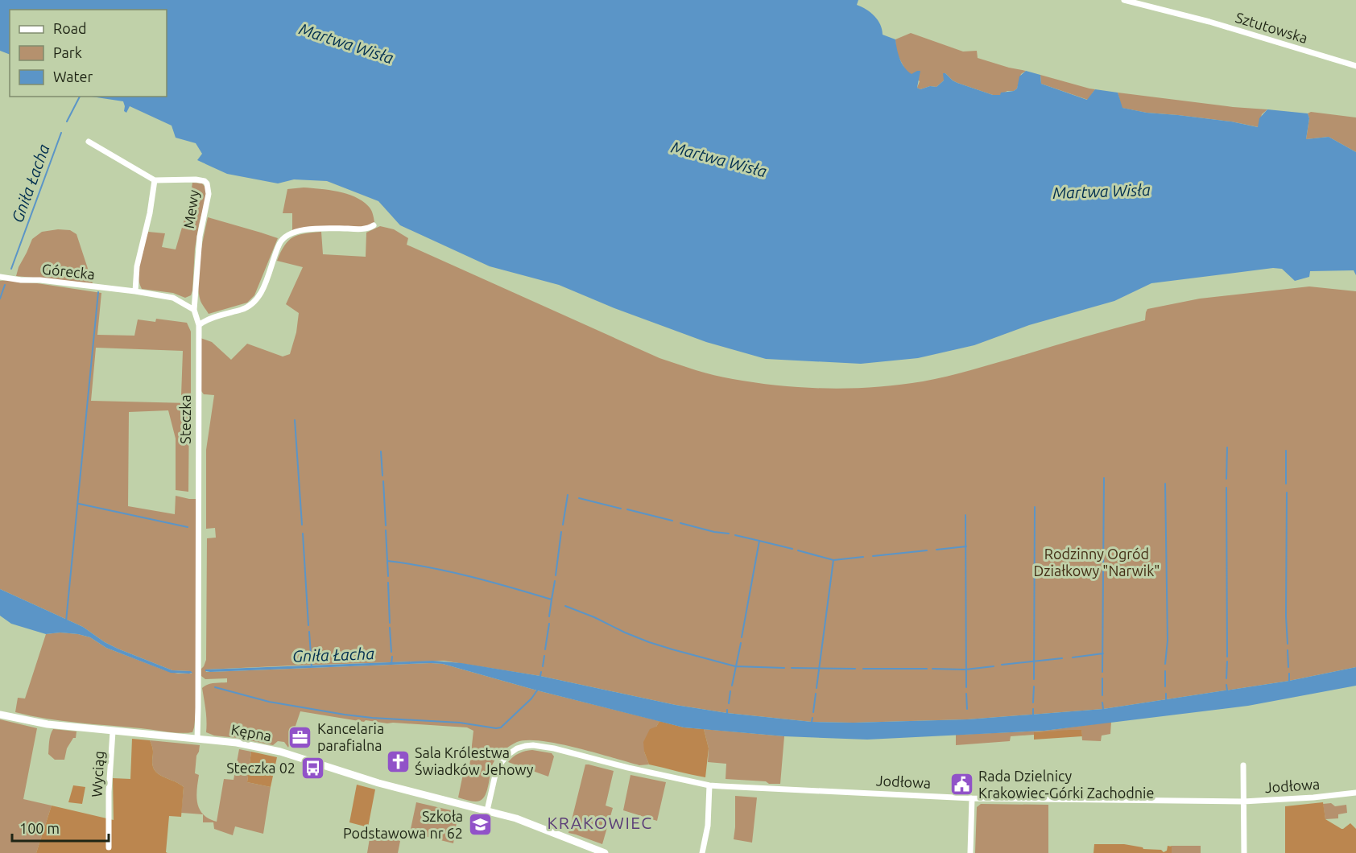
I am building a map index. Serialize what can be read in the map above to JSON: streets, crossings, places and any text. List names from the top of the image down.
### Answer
{
  "streets": {
    "street": [
      "Sztutowska",
      "Mewy",
      "Górecka",
      "Steczka",
      "Kępna",
      "Wyciąg",
      "Jodłowa"
    ]
  },
  "crossings": [
    ["Mewy", "Górecka"],
    ["Steczka", "Kępna"],
    ["Kępna", "Wyciąg"],
    ["Kępna", "Jodłowa"]
  ],
  "districts": ["KRAKOWIEC"],
  "water": ["Martwa Wisła", "Gniła Łacha"],
  "parks": ["Rodzinny Ogród Działkowy \"Narwik\""],
  "places": {
    "office": ["Kancelaria parafialna"],
    "church": ["Sala Królestwa Świadków Jehowy"],
    "bus stop": ["Steczka 02"],
    "public building": ["Rada Dzielnicy Krakowiec-Górki Zachodnie"],
    "school or university": ["Szkoła Podstawowa nr 62"]
  },
  "legend": ["Road", "Park", "Water"],
  "scale_bar": "100 m"
}
